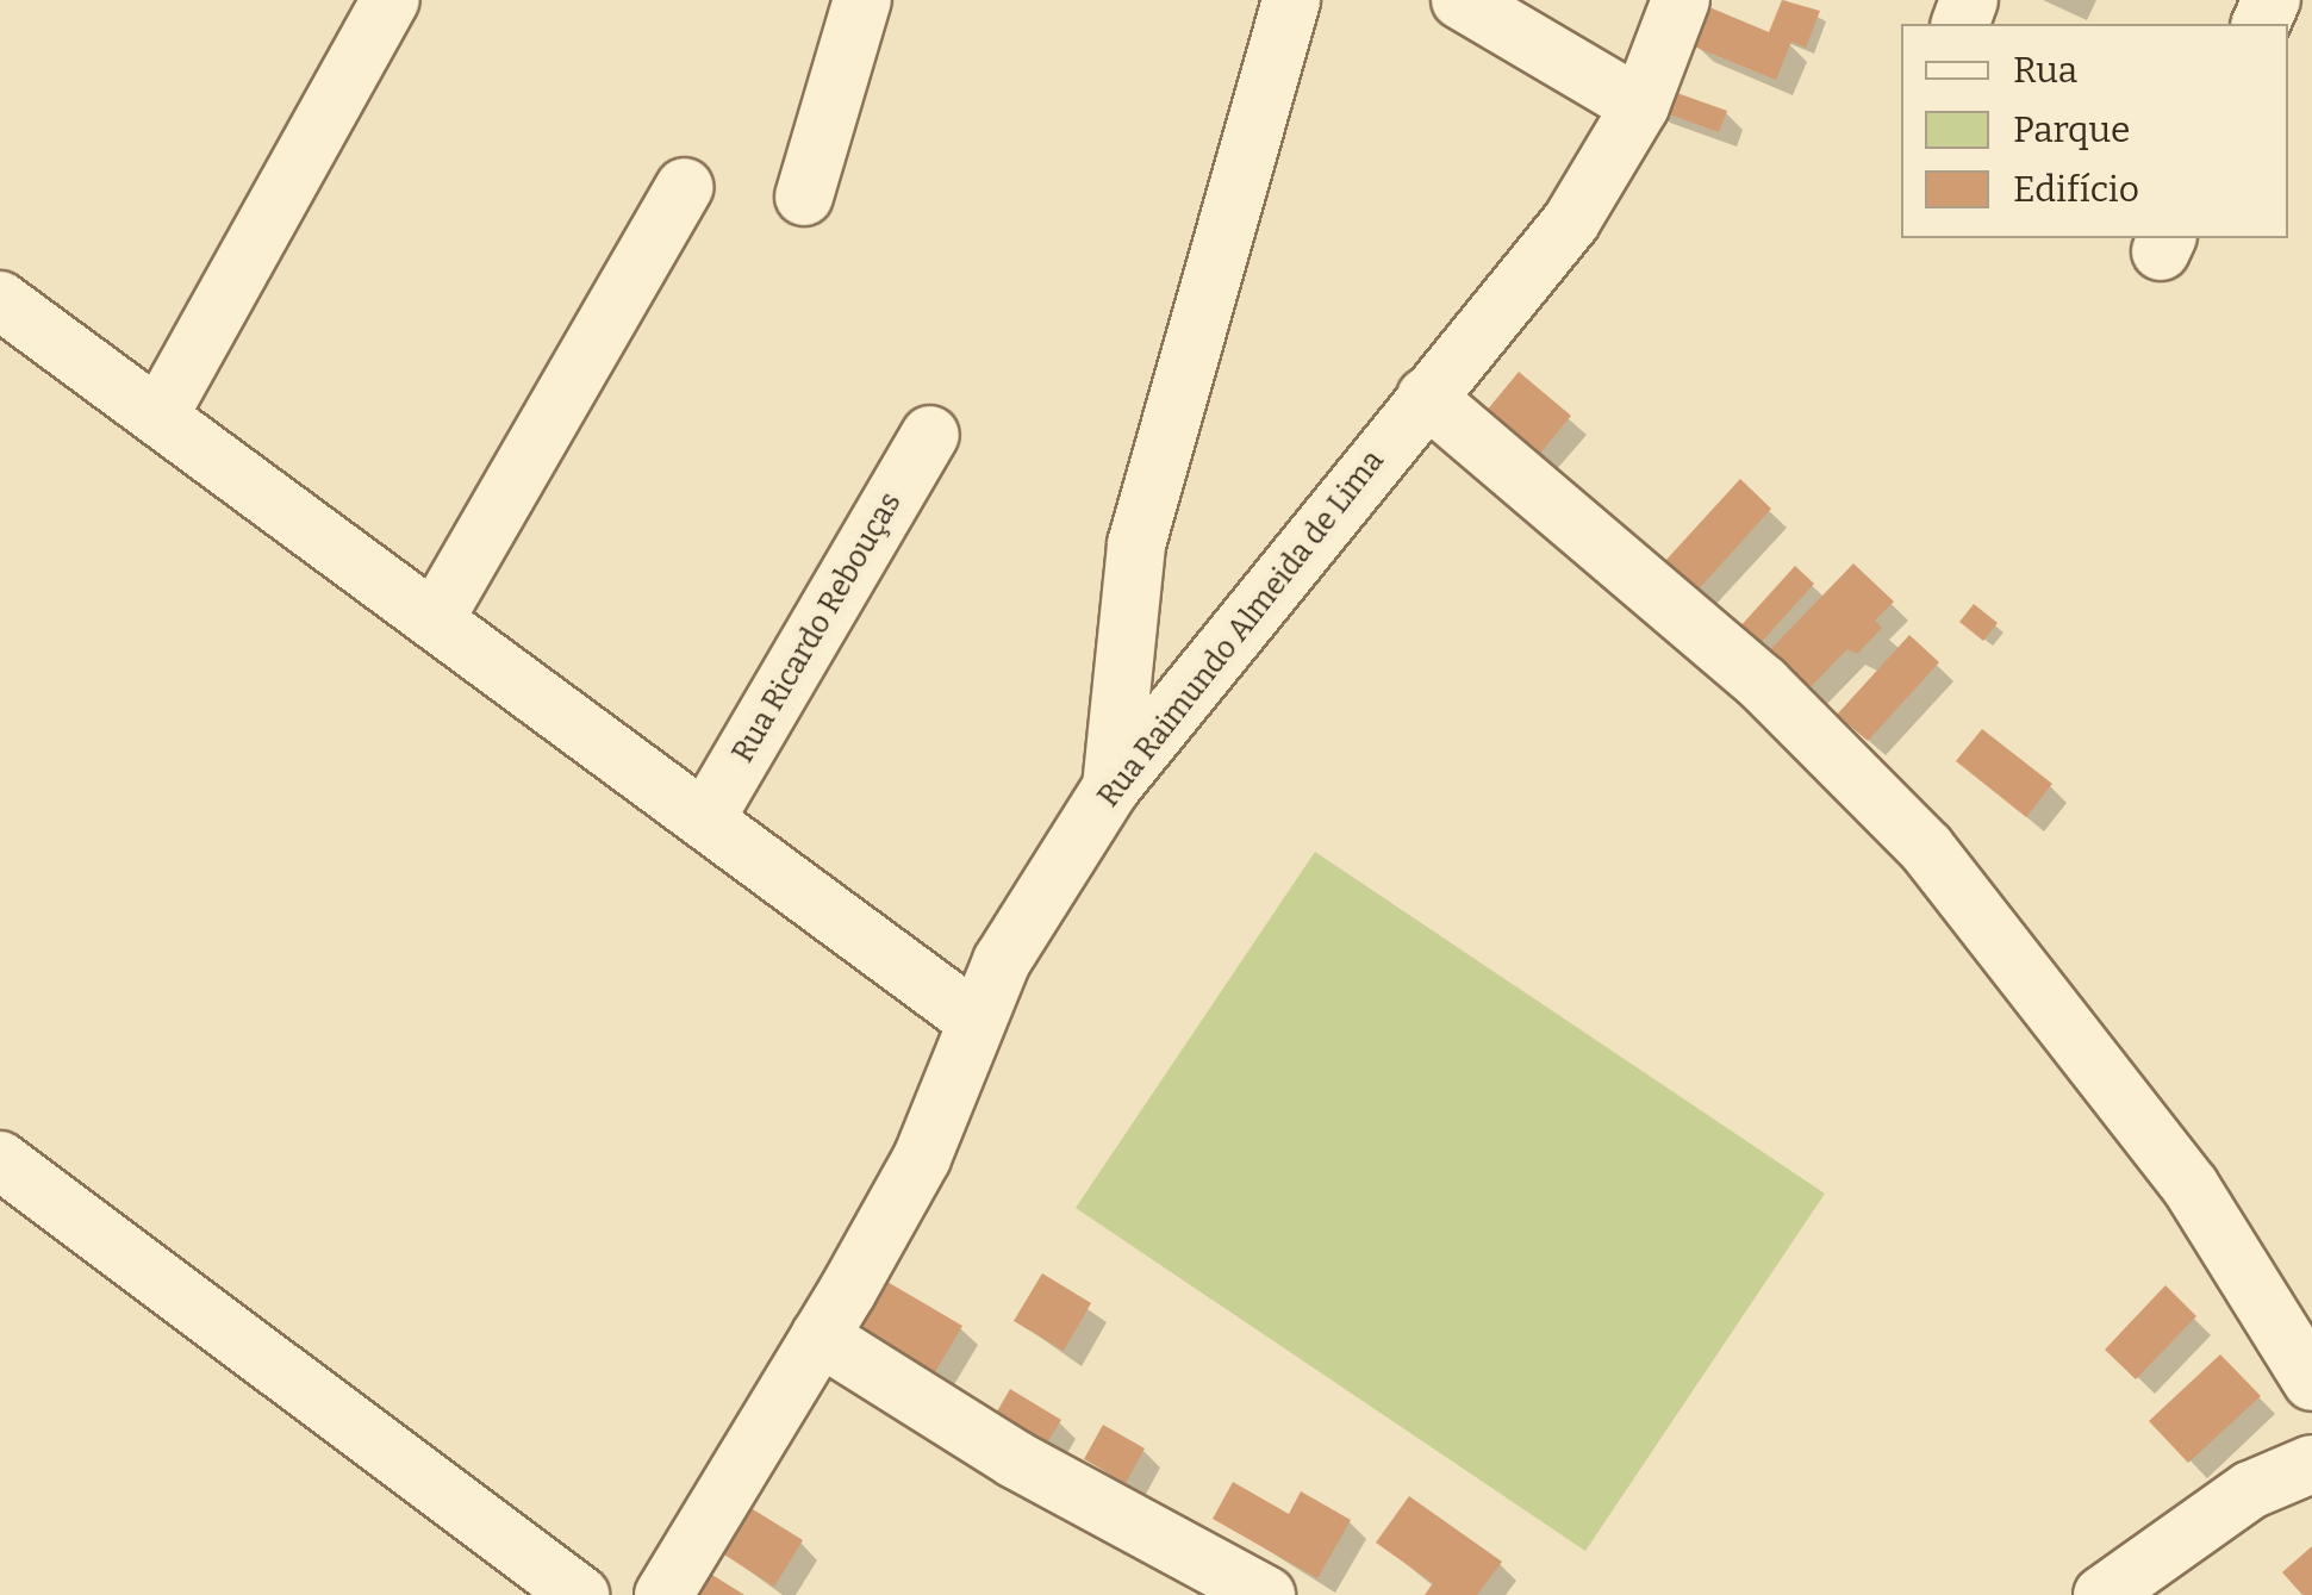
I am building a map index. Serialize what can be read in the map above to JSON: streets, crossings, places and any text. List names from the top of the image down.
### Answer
{
  "streets": {
    "street": ["Rua Ricardo Rebouças", "Rua Raimundo Almeida de Lima"]
  },
  "legend": ["Rua", "Parque", "Edifício"]
}
